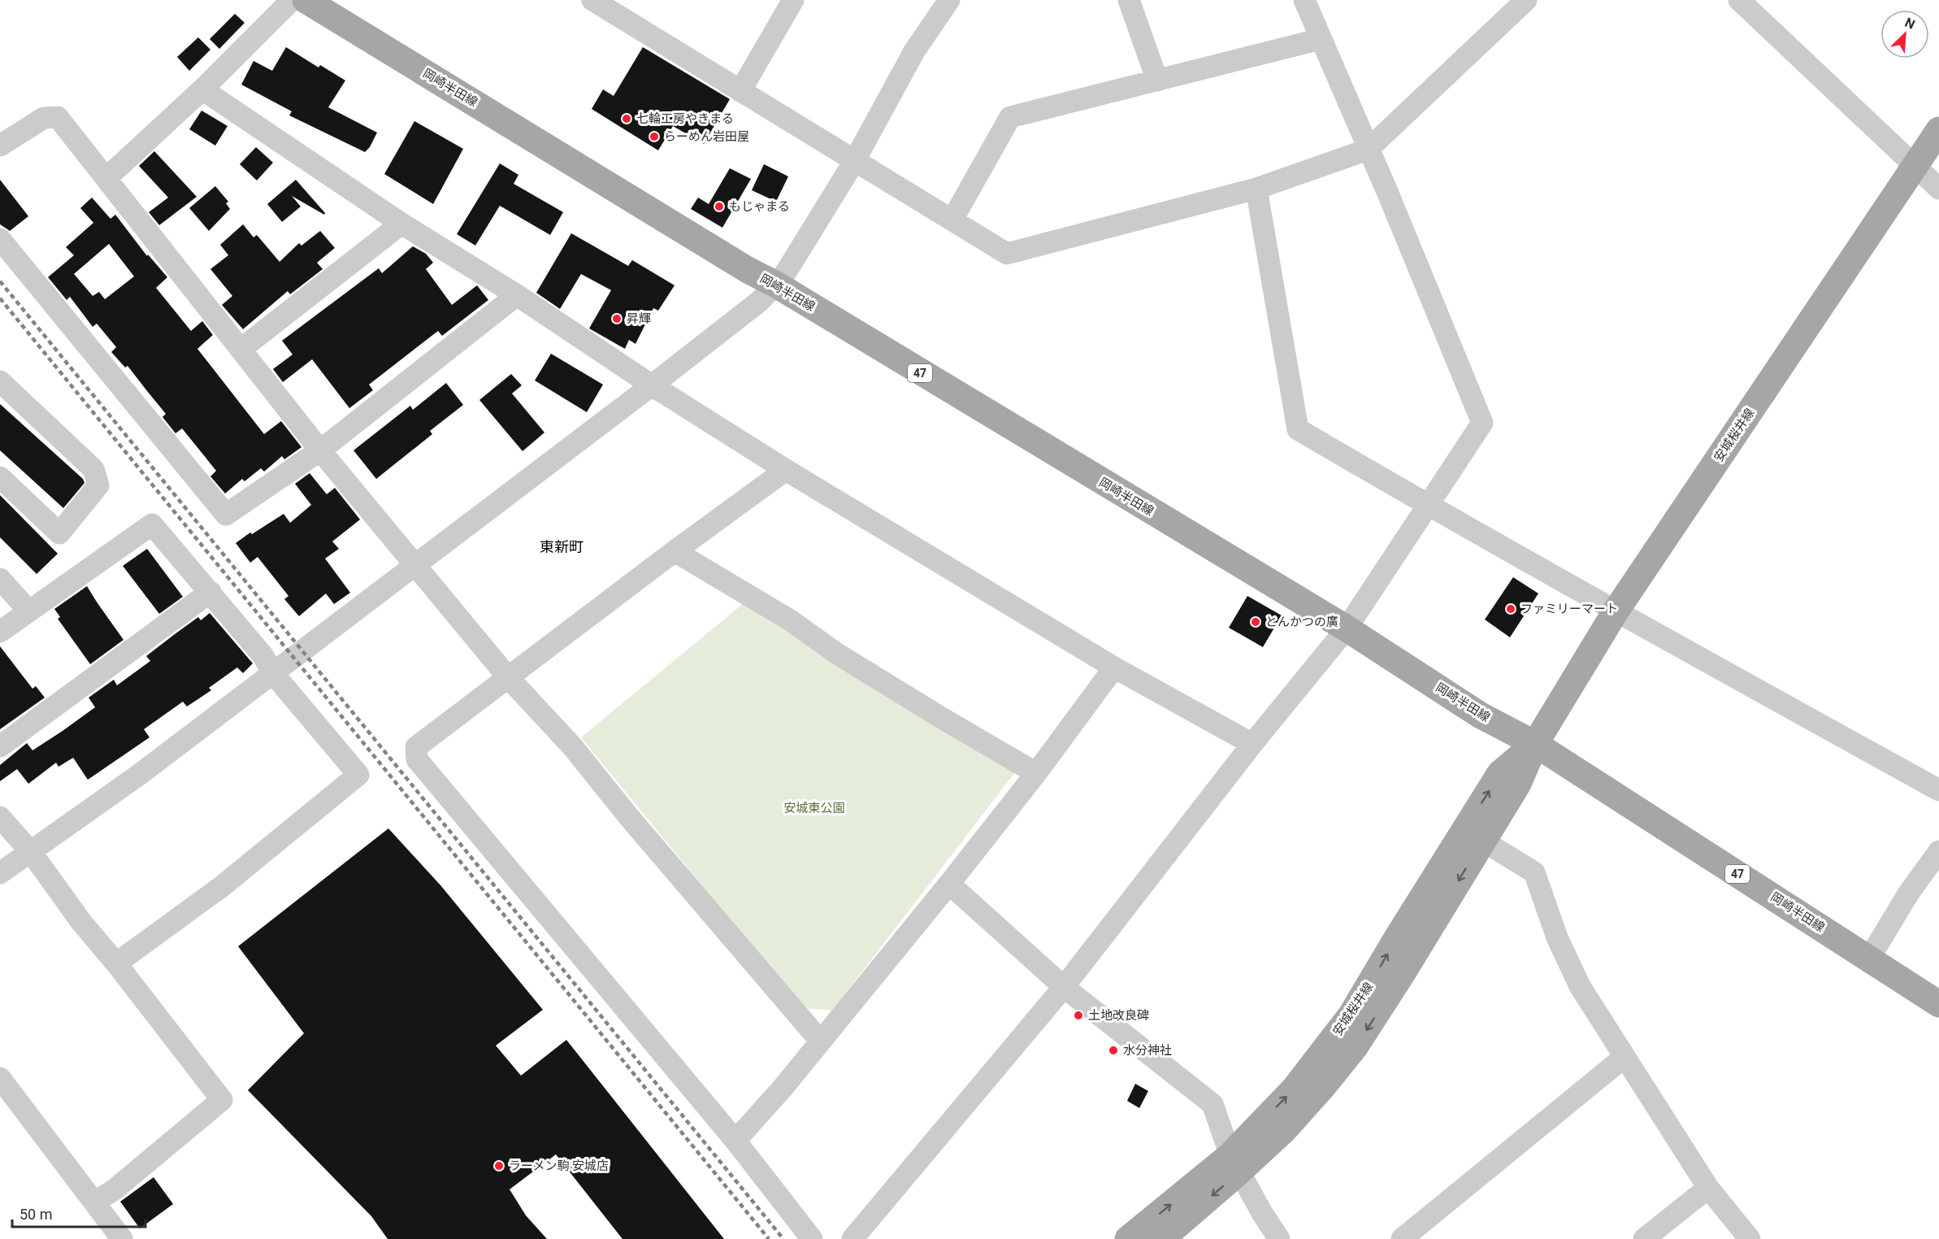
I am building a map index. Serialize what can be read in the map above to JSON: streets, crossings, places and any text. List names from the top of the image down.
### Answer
{
  "streets": {
    "main road": ["岡崎半田線", "47", "安城桜井線"]
  },
  "crossings": [
    ["岡崎半田線", "安城桜井線"]
  ],
  "districts": ["東新町"],
  "parks": ["安城東公園"],
  "places": [
    "七輪工房やきまる",
    "らーめん岩田屋",
    "もじゃまる",
    "昇輝",
    "ファミリーマート",
    "とんかつの廣",
    "土地改良碑",
    "水分神社",
    "ラーメン駒 安城店"
  ],
  "scale_bar": "50 m",
  "north": "top right"
}
